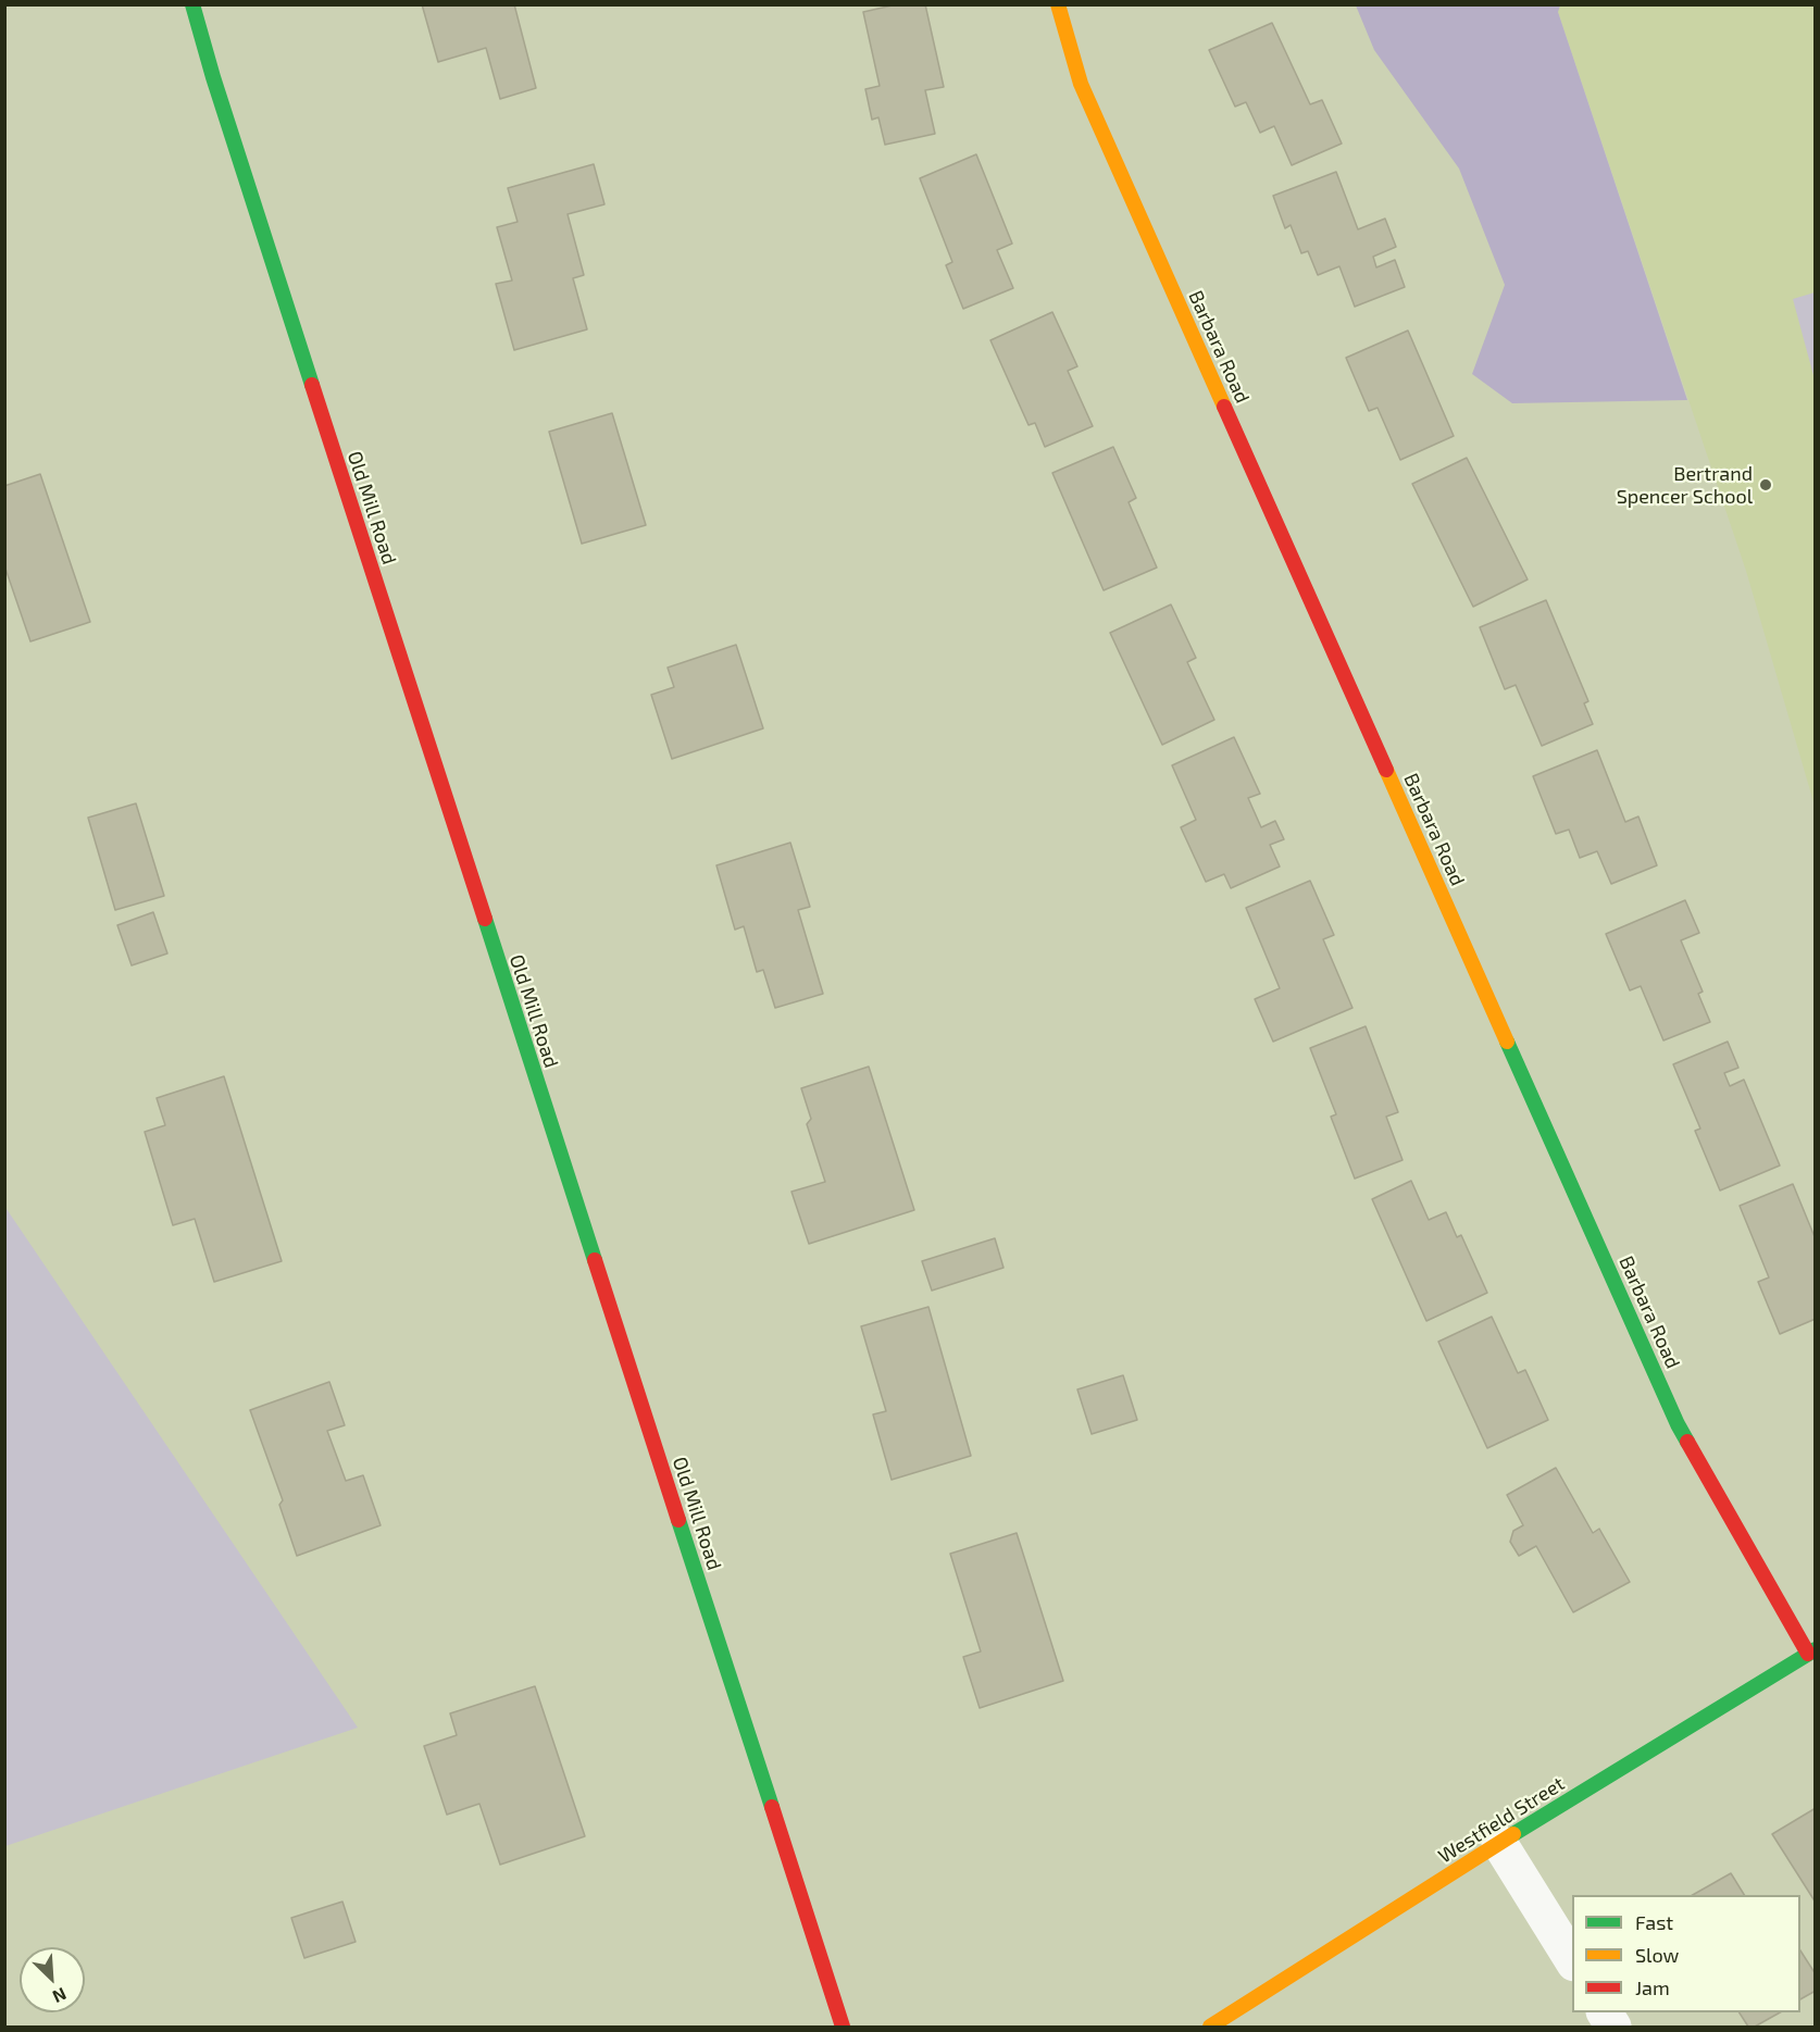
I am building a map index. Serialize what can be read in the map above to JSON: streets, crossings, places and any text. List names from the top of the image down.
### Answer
{
  "streets": {
    "street": ["Barbara Road", "Old Mill Road", "Westfield Street"]
  },
  "crossings": [
    ["Barbara Road", "Westfield Street"]
  ],
  "places": ["Bertrand Spencer School"],
  "legend": ["Fast", "Slow", "Jam"],
  "north": "bottom right"
}
